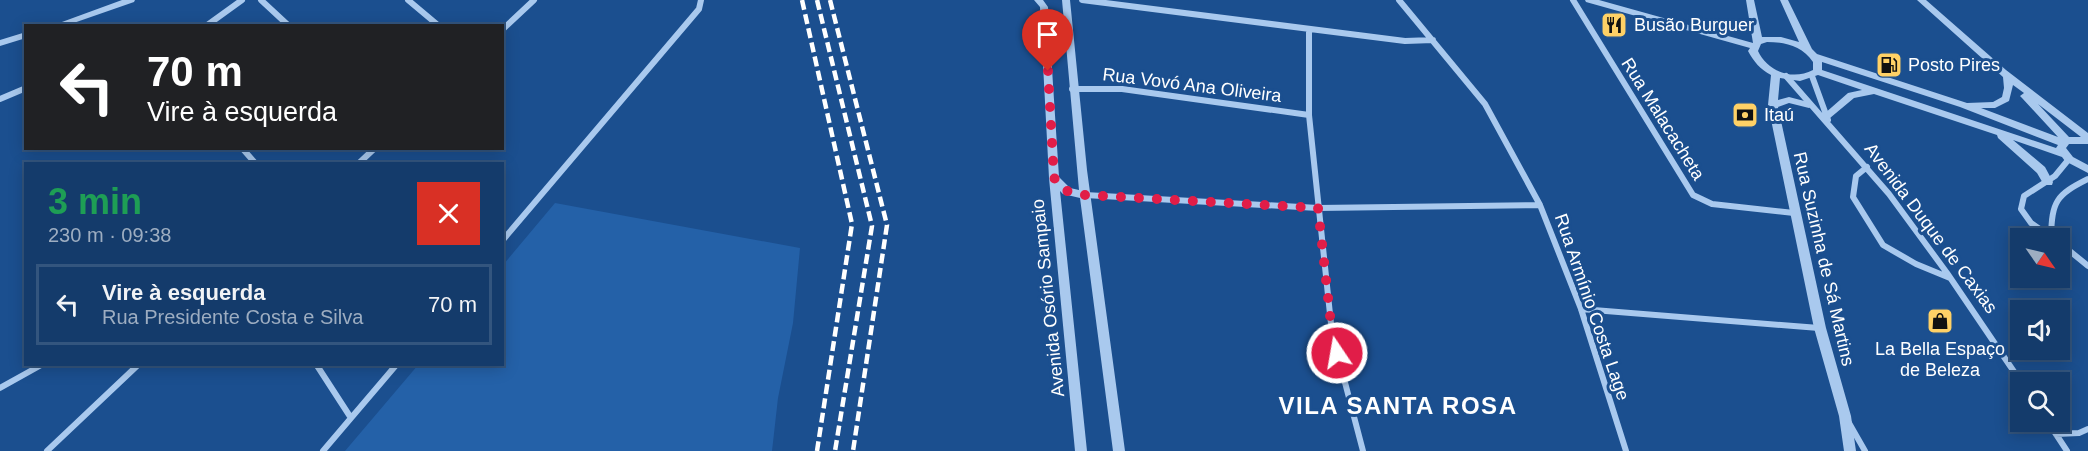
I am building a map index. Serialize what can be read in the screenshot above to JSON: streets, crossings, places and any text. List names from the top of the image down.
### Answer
{
  "streets": {
    "street": [
      "Rua Vovó Ana Oliveira",
      "Rua Malacacheta",
      "Avenida Duque de Caxias",
      "Rua Suzinha de Sá Martins",
      "Avenida Osório Sampaio",
      "Rua Armínio Costa Lage"
    ]
  },
  "crossings": [
    ["Rua Malacacheta", "Rua Suzinha de Sá Martins"],
    ["Avenida Duque de Caxias", "Rua Suzinha de Sá Martins"]
  ],
  "districts": ["VILA SANTA ROSA"],
  "places": {
    "restaurant": ["Busão Burguer"],
    "fuel station": ["Posto Pires"],
    "bank": ["Itaú"],
    "shop": ["La Bella Espaço de Beleza"]
  },
  "north": "bottom right",
  "page": {
    "turn": ["70 m", "Vire à esquerda"],
    "heading": ["3 min", "230 m · 09:38"],
    "list": [
      {
        "name": "Vire à esquerda",
        "note": "Rua Presidente Costa e Silva",
        "value": "70 m"
      }
    ]
  }
}
